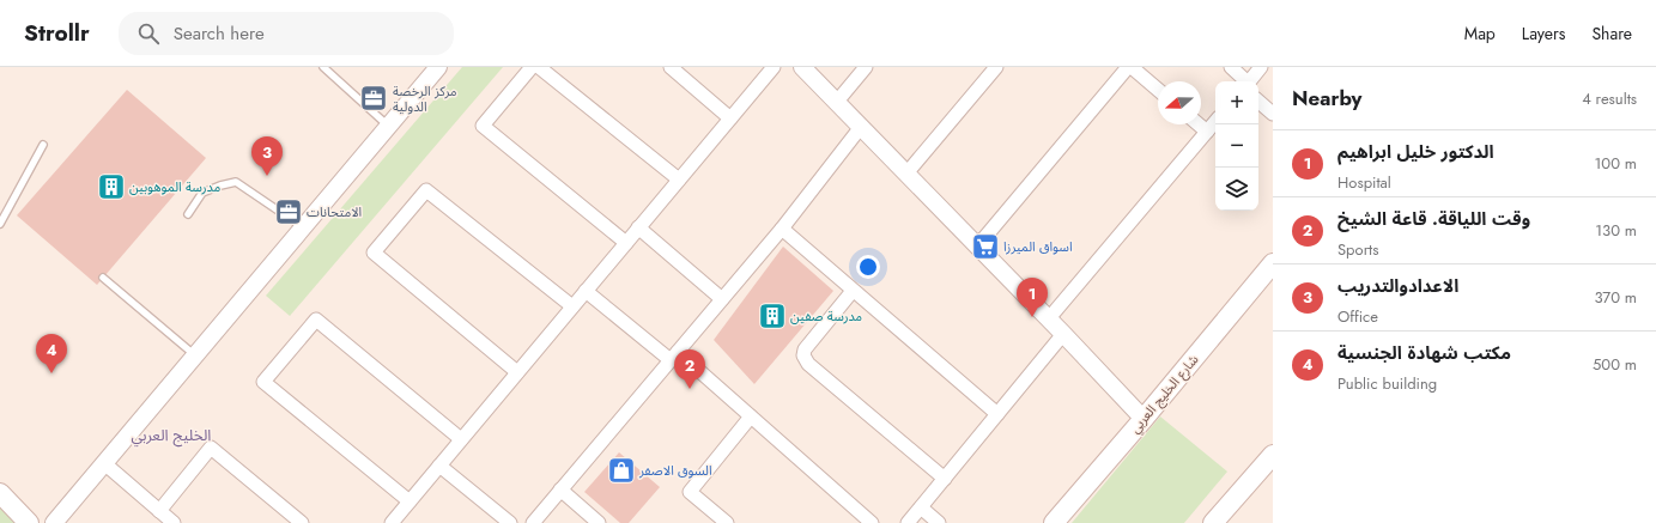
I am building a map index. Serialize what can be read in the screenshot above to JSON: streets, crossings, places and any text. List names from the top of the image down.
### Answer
{
  "streets": {
    "main road": ["شارع الخليج العربي"]
  },
  "districts": ["الخليج العربي"],
  "places": {
    "office": ["مركز الرخصة الدولية", "الامتحانات"],
    "building": ["مدرسة الموهوبين", "مدرسة صفين"],
    "supermarket": ["اسواق الميرزا"],
    "shop": ["السوق الاصفر"]
  },
  "north": "left",
  "page": {
    "header": "Strollr",
    "search": "Search here",
    "nav": ["Map", "Layers", "Share"],
    "heading": ["Nearby", "4 results"],
    "map_buttons": ["+", "−"],
    "list": [
      {
        "mark": "1",
        "name": "الدكتور خليل ابراهيم",
        "note": "Hospital",
        "value": "100 m"
      },
      {
        "mark": "2",
        "name": "وقت اللياقة. قاعة الشيخ",
        "note": "Sports",
        "value": "130 m"
      },
      {
        "mark": "3",
        "name": "الاعدادوالتدريب",
        "note": "Office",
        "value": "370 m"
      },
      {
        "mark": "4",
        "name": "مكتب شهادة الجنسية",
        "note": "Public building",
        "value": "500 m"
      }
    ],
    "pins": [
      "3",
      "1",
      "4",
      "2"
    ]
  }
}
